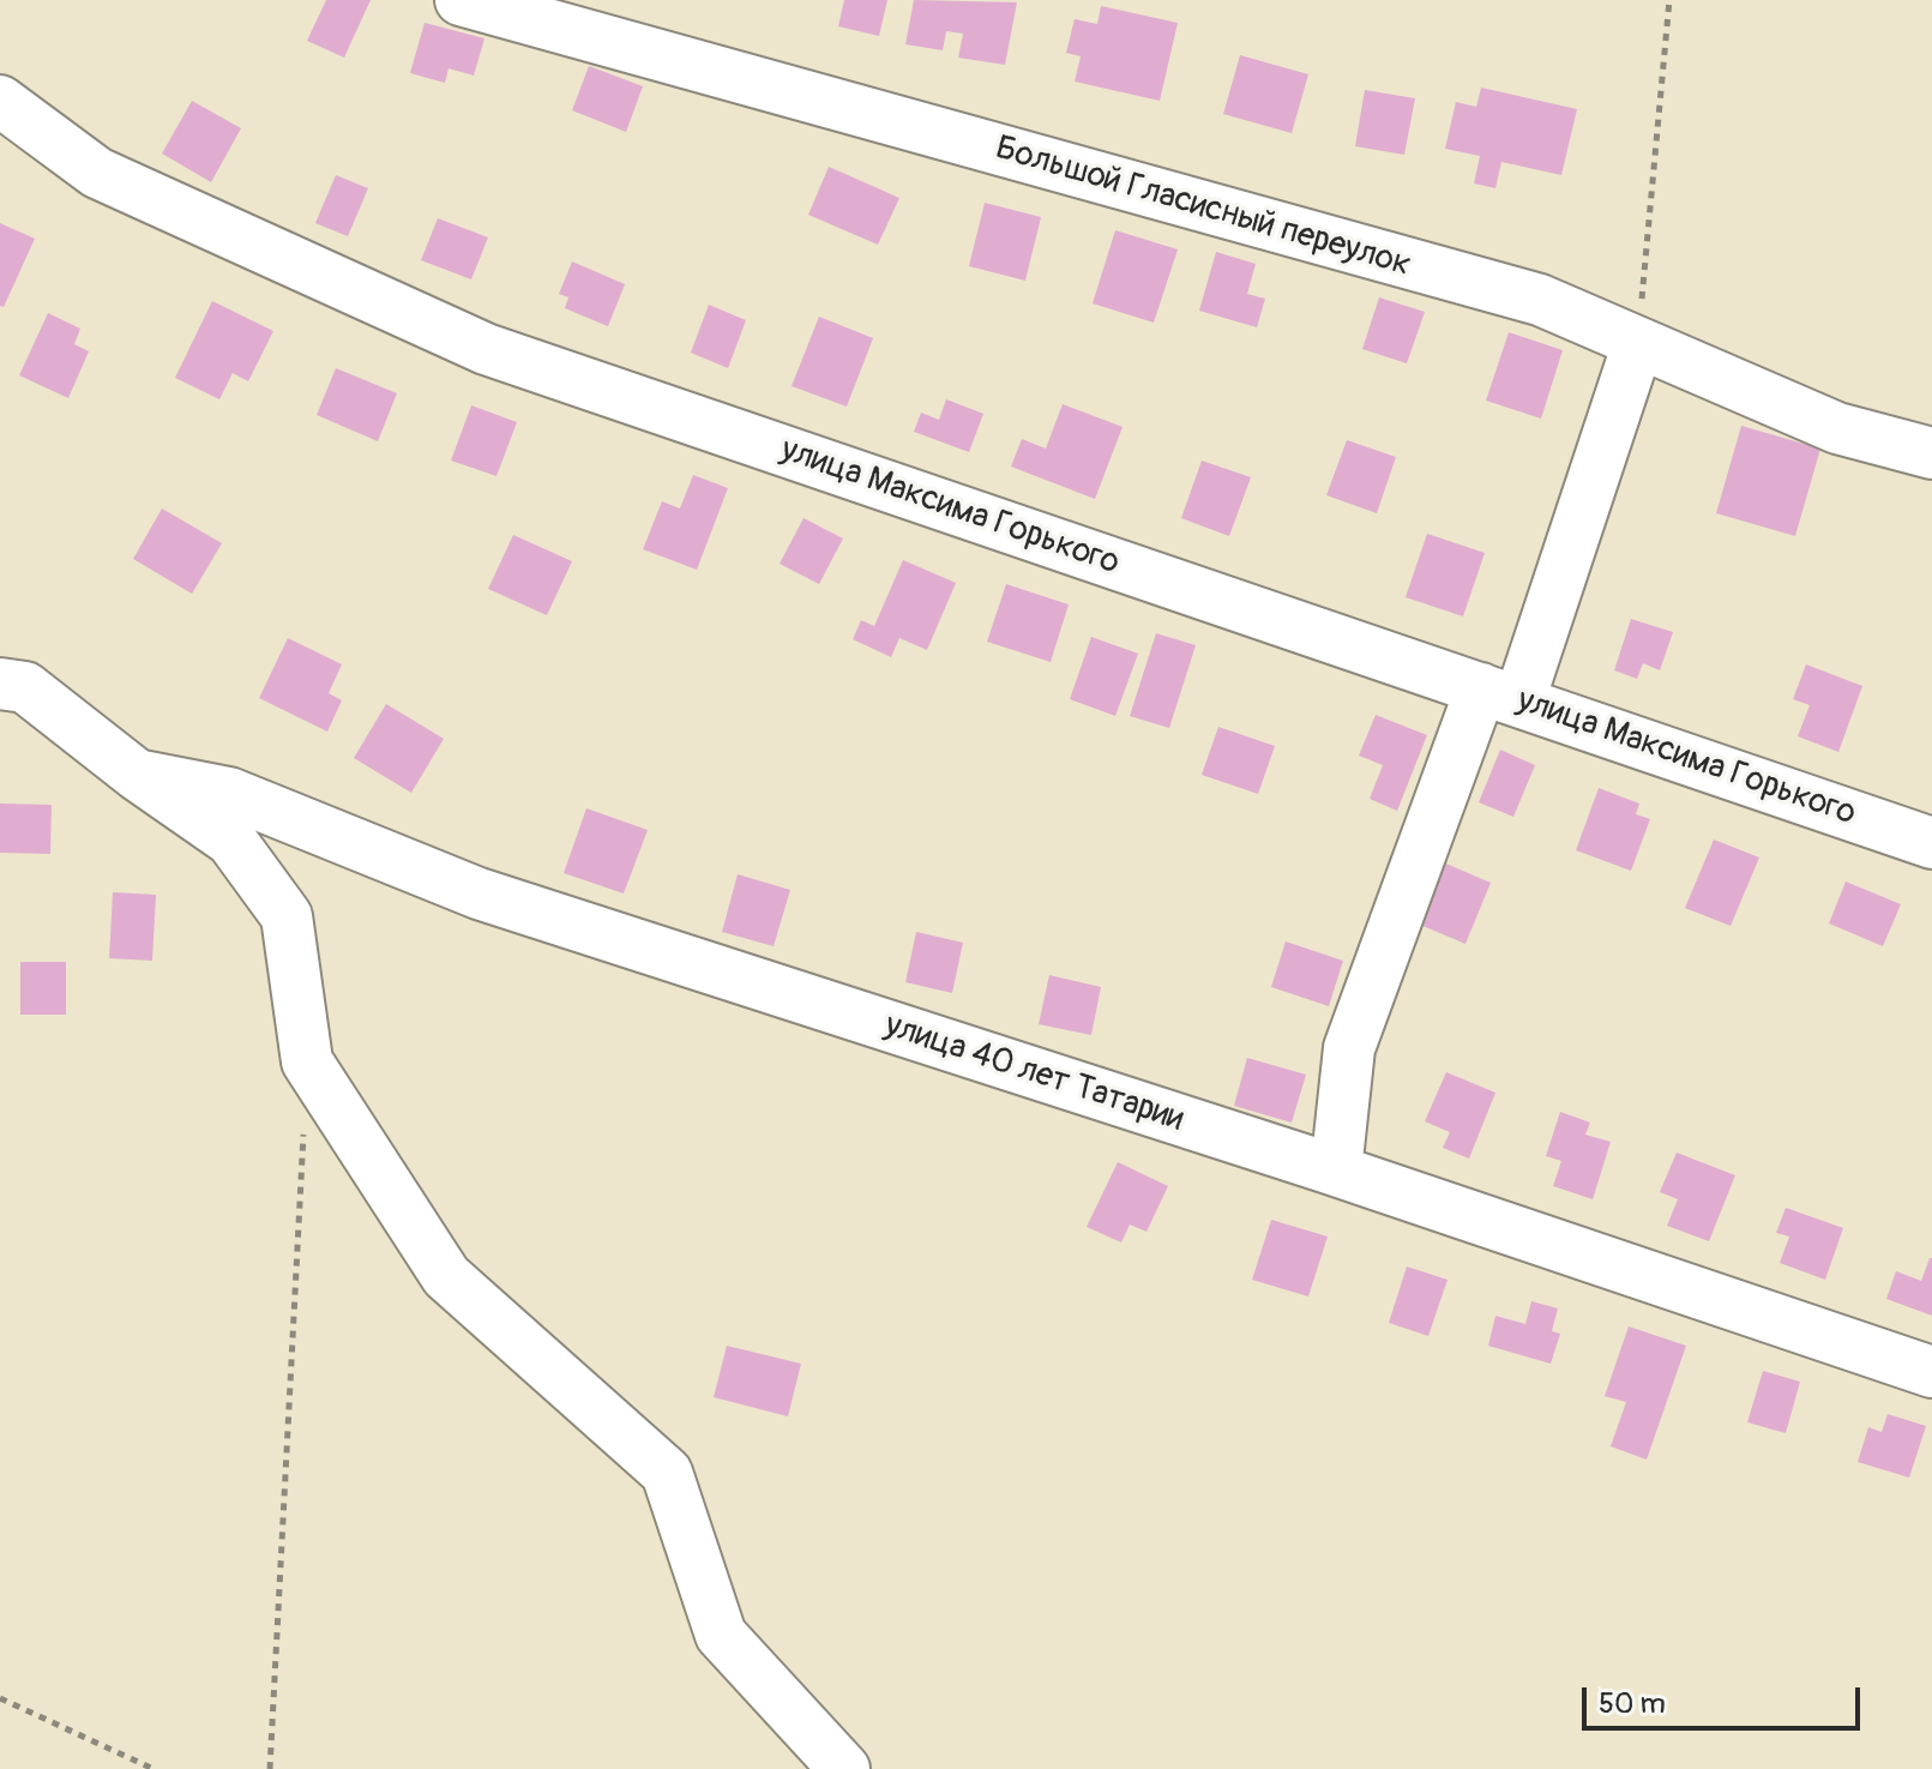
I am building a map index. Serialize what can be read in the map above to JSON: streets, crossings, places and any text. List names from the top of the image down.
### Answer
{
  "streets": {
    "street": ["Большой Гласисный переулок", "улица Максима Горького", "улица 40 лет Татарии"]
  },
  "scale_bar": "50 m"
}
